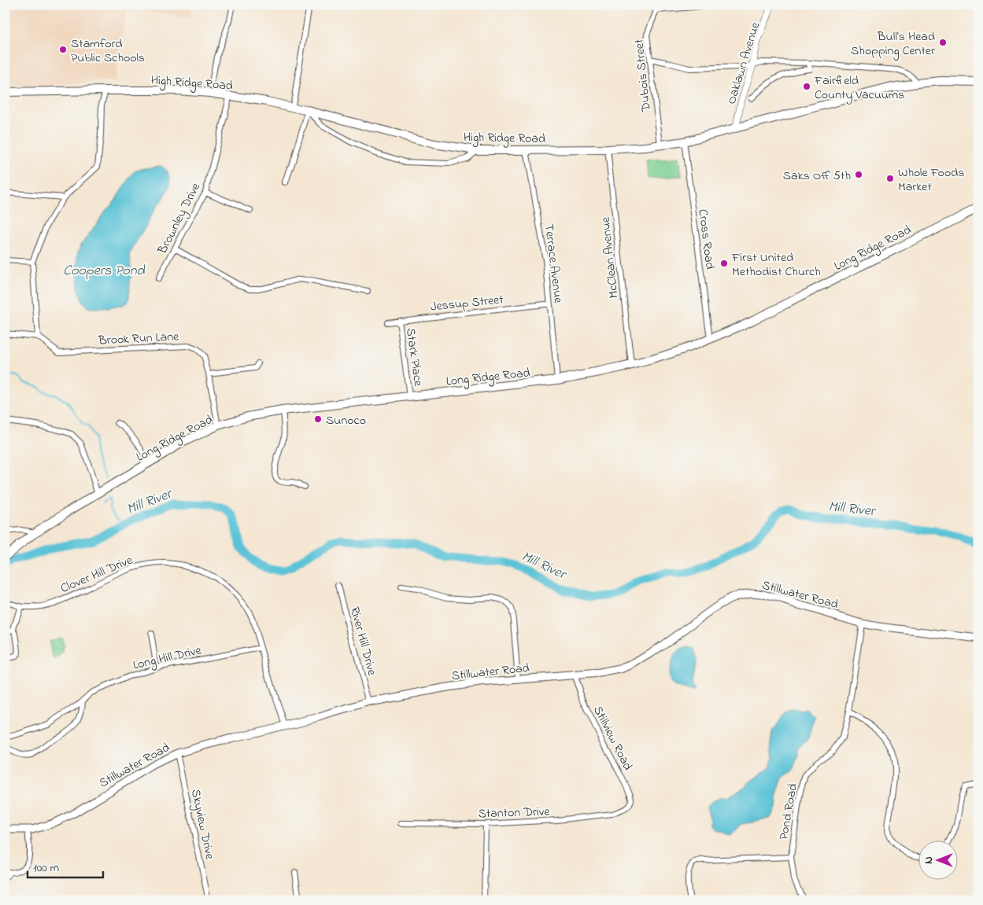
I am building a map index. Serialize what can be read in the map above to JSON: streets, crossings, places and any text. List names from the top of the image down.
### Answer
{
  "streets": {
    "main road": ["High Ridge Road", "Long Ridge Road", "Stillwater Road"],
    "street": [
      "Oaklawn Avenue",
      "Dubois Street",
      "Brownley Drive",
      "Cross Road",
      "McClean Avenue",
      "Terrace Avenue",
      "Jessup Street",
      "Brook Run Lane",
      "Stark Place",
      "Clover Hill Drive",
      "River Hill Drive",
      "Long Hill Drive",
      "Stillview Road",
      "Stanton Drive",
      "Pond Road",
      "Skyview Drive"
    ]
  },
  "crossings": [
    ["Oaklawn Avenue", "High Ridge Road"],
    ["Dubois Street", "High Ridge Road"],
    ["High Ridge Road", "Brownley Drive"],
    ["High Ridge Road", "Cross Road"],
    ["High Ridge Road", "McClean Avenue"],
    ["High Ridge Road", "Terrace Avenue"],
    ["Cross Road", "Long Ridge Road"],
    ["Long Ridge Road", "McClean Avenue"],
    ["Long Ridge Road", "Terrace Avenue"],
    ["Long Ridge Road", "Brook Run Lane"],
    ["Long Ridge Road", "Stark Place"],
    ["Terrace Avenue", "Jessup Street"],
    ["Jessup Street", "Stark Place"],
    ["Clover Hill Drive", "Stillwater Road"],
    ["Clover Hill Drive", "Long Hill Drive"],
    ["Stillwater Road", "River Hill Drive"],
    ["Stillwater Road", "Stillview Road"],
    ["Stillwater Road", "Pond Road"],
    ["Stillwater Road", "Skyview Drive"],
    ["Stillview Road", "Stanton Drive"]
  ],
  "water": ["Coopers Pond", "Mill River"],
  "places": [
    "Bull's Head Shopping Center",
    "Stamford Public Schools",
    "Fairfield County Vacuums",
    "Saks Off 5th",
    "Whole Foods Market",
    "First United Methodist Church",
    "Sunoco"
  ],
  "scale_bar": "100 m",
  "north": "left"
}
